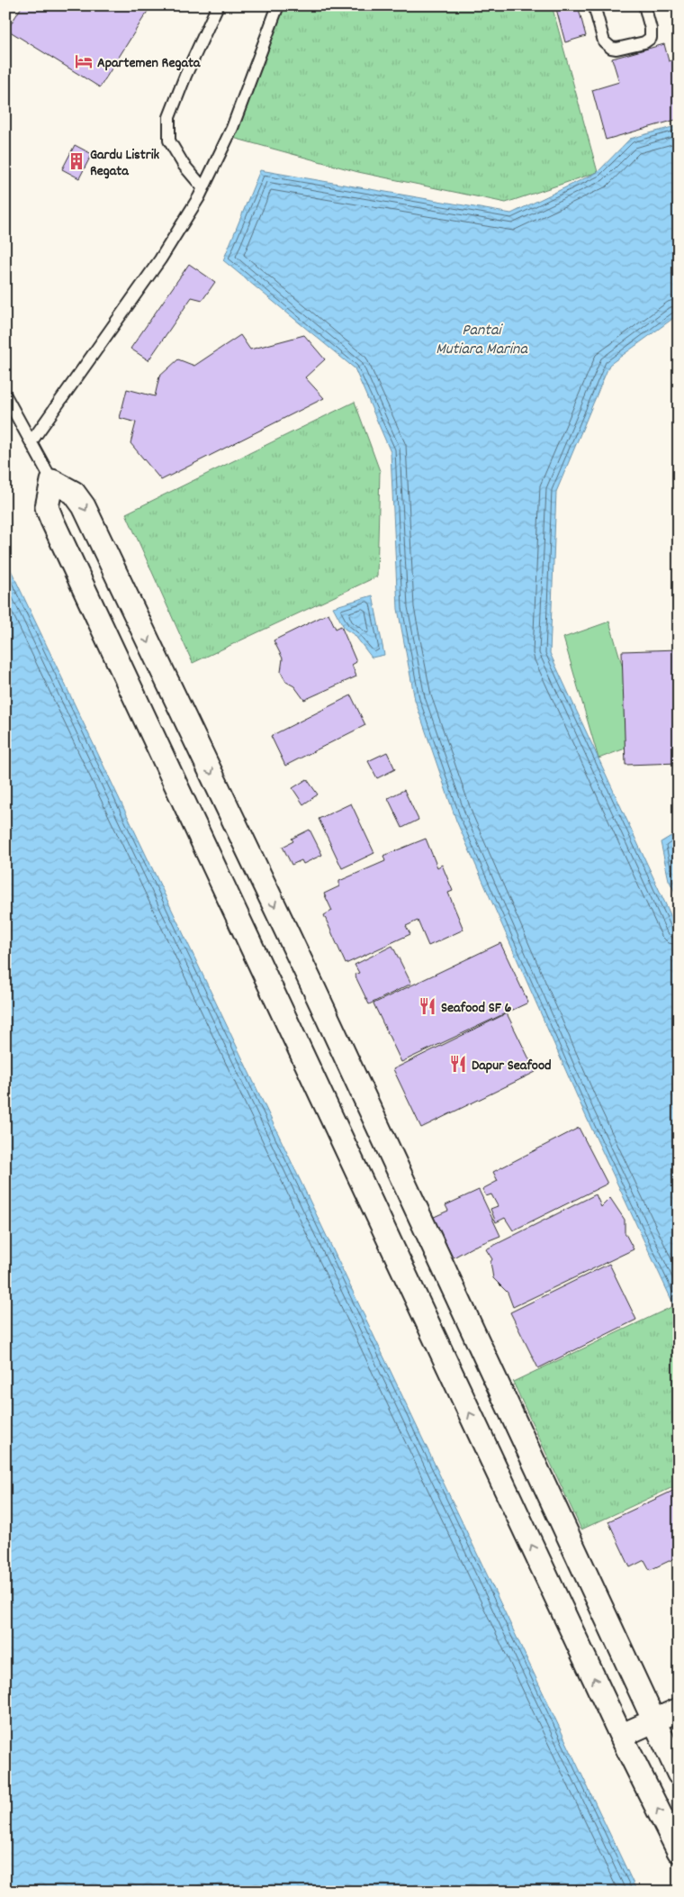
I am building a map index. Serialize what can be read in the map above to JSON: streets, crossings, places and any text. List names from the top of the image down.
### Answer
{
  "water": ["Pantai Mutiara Marina"],
  "places": {
    "hotel": ["Apartemen Regata"],
    "building": ["Gardu Listrik Regata"],
    "restaurant": ["Seafood SF 6", "Dapur Seafood"]
  }
}
